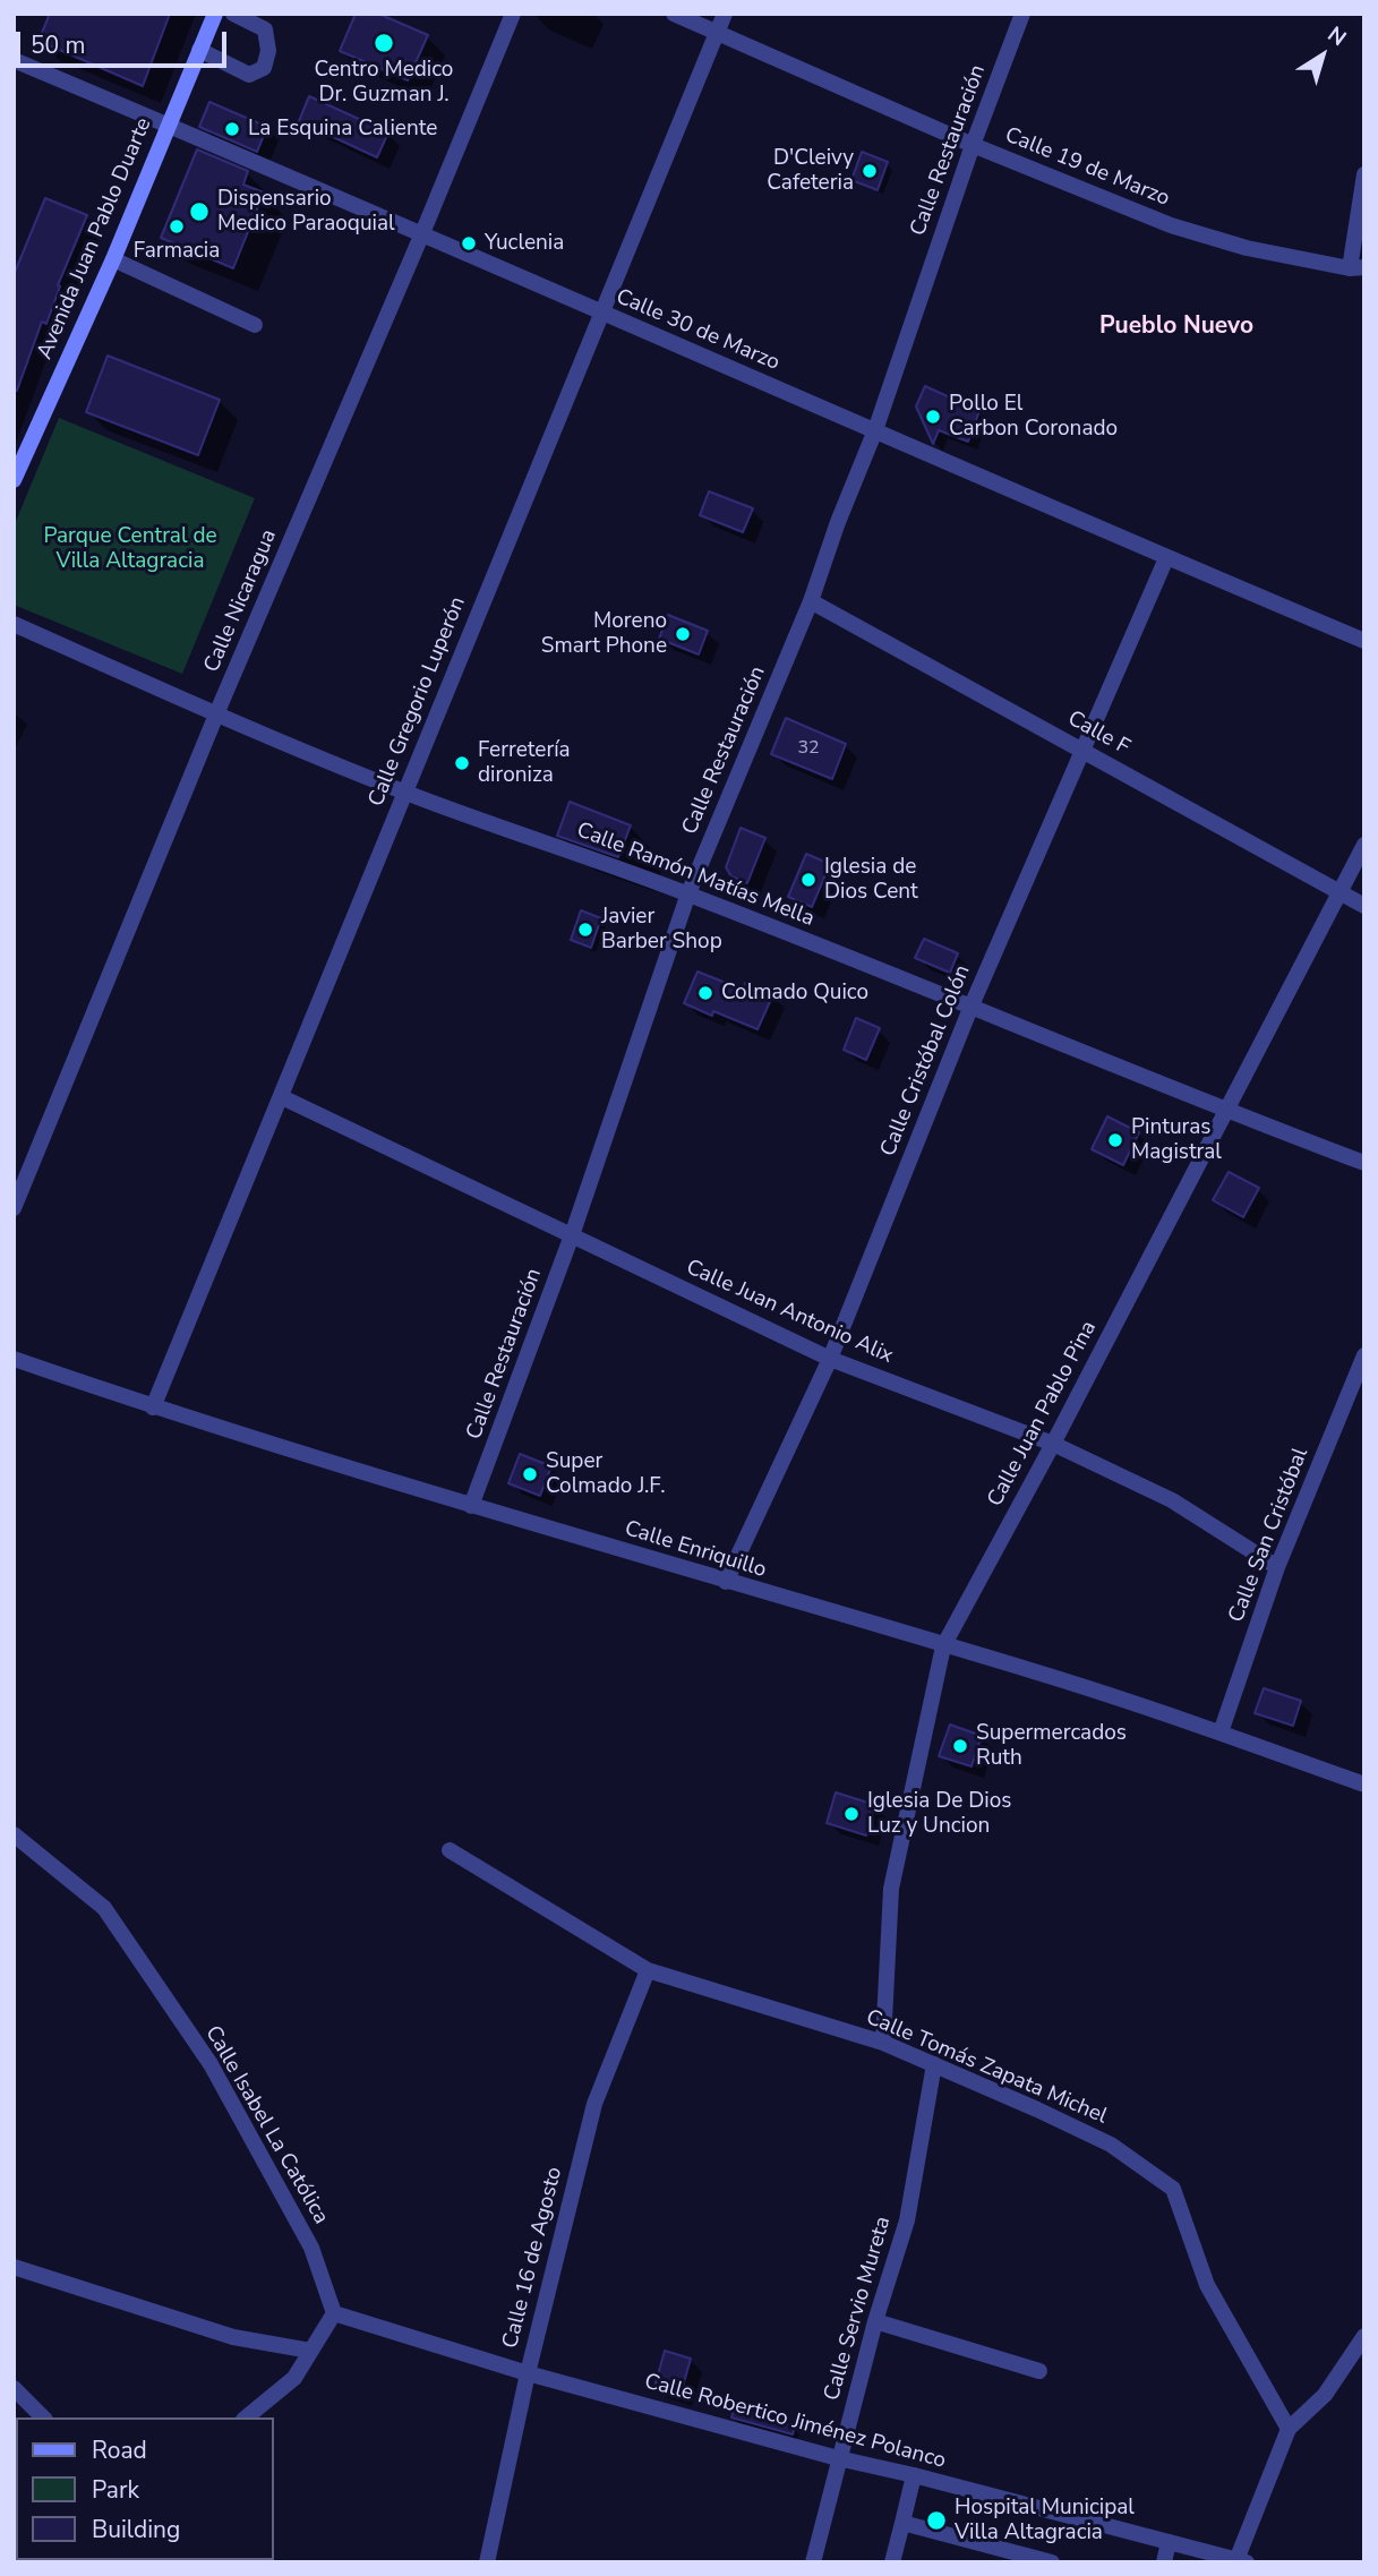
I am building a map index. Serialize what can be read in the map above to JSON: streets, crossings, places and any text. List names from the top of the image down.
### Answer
{
  "streets": {
    "main road": ["Avenida Juan Pablo Duarte"],
    "street": [
      "Calle Restauración",
      "Calle 19 de Marzo",
      "Calle 30 de Marzo",
      "Calle Nicaragua",
      "Calle Gregorio Luperón",
      "Calle F",
      "Calle Ramón Matías Mella",
      "Calle Cristóbal Colón",
      "Calle Juan Antonio Alix",
      "Calle Juan Pablo Pina",
      "Calle San Cristóbal",
      "Calle Enriquillo",
      "Calle Tomás Zapata Michel",
      "Calle Isabel La Católica",
      "Calle 16 de Agosto",
      "Calle Servio Mureta",
      "Calle Robertico Jiménez Polanco"
    ]
  },
  "crossings": [
    ["Calle Restauración", "Calle 19 de Marzo"],
    ["Calle Restauración", "Calle 30 de Marzo"],
    ["Calle Restauración", "Calle F"],
    ["Calle Restauración", "Calle Ramón Matías Mella"],
    ["Calle Restauración", "Calle Juan Antonio Alix"],
    ["Calle Restauración", "Calle Enriquillo"],
    ["Calle 19 de Marzo", "Calle Gregorio Luperón"],
    ["Avenida Juan Pablo Duarte", "Calle 30 de Marzo"],
    ["Calle 30 de Marzo", "Calle Nicaragua"],
    ["Calle 30 de Marzo", "Calle Gregorio Luperón"],
    ["Calle 30 de Marzo", "Calle Cristóbal Colón"],
    ["Calle Nicaragua", "Calle Ramón Matías Mella"],
    ["Calle Gregorio Luperón", "Calle Ramón Matías Mella"],
    ["Calle Gregorio Luperón", "Calle Juan Antonio Alix"],
    ["Calle Gregorio Luperón", "Calle Enriquillo"],
    ["Calle F", "Calle Cristóbal Colón"],
    ["Calle F", "Calle Juan Pablo Pina"],
    ["Calle Ramón Matías Mella", "Calle Cristóbal Colón"],
    ["Calle Ramón Matías Mella", "Calle Juan Pablo Pina"],
    ["Calle Cristóbal Colón", "Calle Juan Antonio Alix"],
    ["Calle Cristóbal Colón", "Calle Enriquillo"],
    ["Calle Juan Antonio Alix", "Calle Juan Pablo Pina"],
    ["Calle Juan Antonio Alix", "Calle San Cristóbal"],
    ["Calle Juan Pablo Pina", "Calle Enriquillo"],
    ["Calle Juan Pablo Pina", "Calle Tomás Zapata Michel"],
    ["Calle San Cristóbal", "Calle Enriquillo"],
    ["Calle Tomás Zapata Michel", "Calle 16 de Agosto"],
    ["Calle Tomás Zapata Michel", "Calle Servio Mureta"],
    ["Calle Isabel La Católica", "Calle Robertico Jiménez Polanco"],
    ["Calle 16 de Agosto", "Calle Robertico Jiménez Polanco"],
    ["Calle Servio Mureta", "Calle Robertico Jiménez Polanco"]
  ],
  "districts": ["Pueblo Nuevo"],
  "parks": ["Parque Central de Villa Altagracia"],
  "places": [
    "Centro Medico Dr. Guzman J.",
    "La Esquina Caliente",
    "D'Cleivy Cafeteria",
    "Dispensario Medico Paraoquial",
    "Farmacia",
    "Yuclenia",
    "Pollo El Carbon Coronado",
    "Moreno Smart Phone",
    "Ferretería dironiza",
    "Iglesia de Dios Cent",
    "Javier Barber Shop",
    "Colmado Quico",
    "Pinturas Magistral",
    "Super Colmado J.F.",
    "Supermercados Ruth",
    "Iglesia De Dios Luz y Uncion",
    "Hospital Municipal Villa Altagracia"
  ],
  "house_numbers": ["32"],
  "legend": ["Road", "Park", "Building"],
  "scale_bar": "50 m",
  "north": "top right"
}
